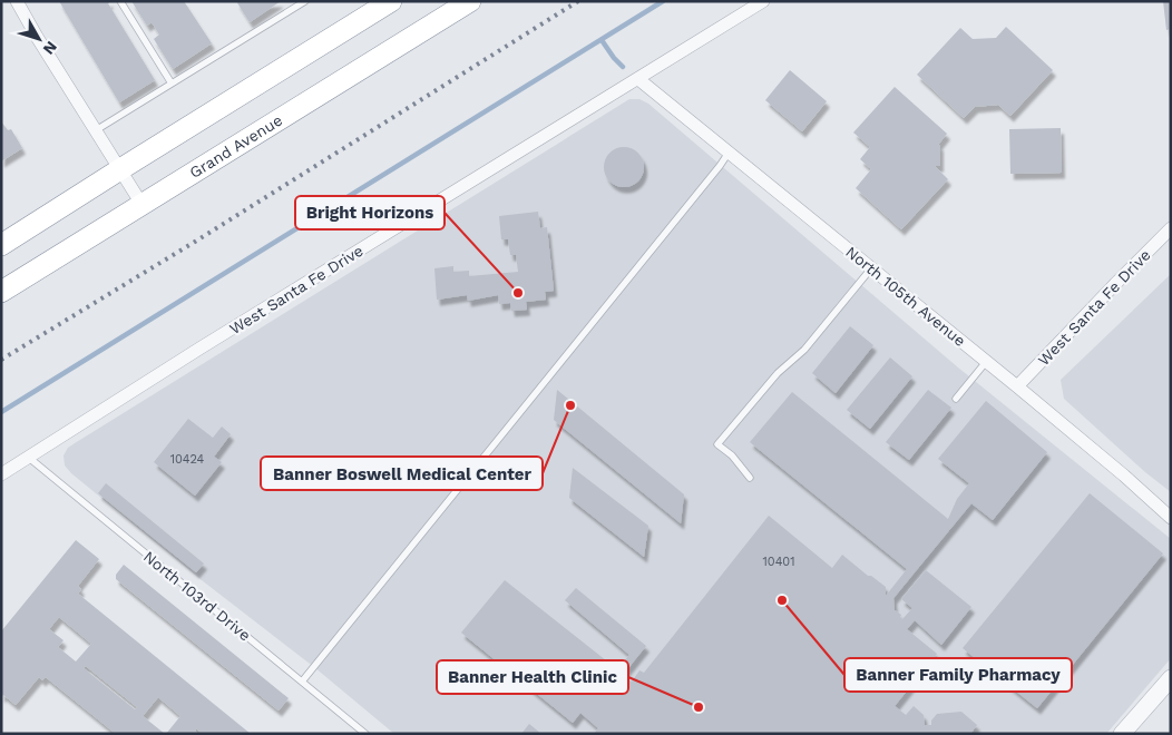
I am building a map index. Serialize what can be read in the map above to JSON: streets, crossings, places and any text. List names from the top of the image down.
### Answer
{
  "streets": {
    "highway": ["Grand Avenue"],
    "street": ["West Santa Fe Drive", "North 105th Avenue"],
    "lane": ["North 103rd Drive"]
  },
  "crossings": [
    ["West Santa Fe Drive", "North 105th Avenue"],
    ["West Santa Fe Drive", "North 103rd Drive"]
  ],
  "places": [
    "Bright Horizons",
    "Banner Boswell Medical Center",
    "Banner Family Pharmacy",
    "Banner Health Clinic"
  ],
  "house_numbers": ["10424", "10401"],
  "north": "bottom right"
}
